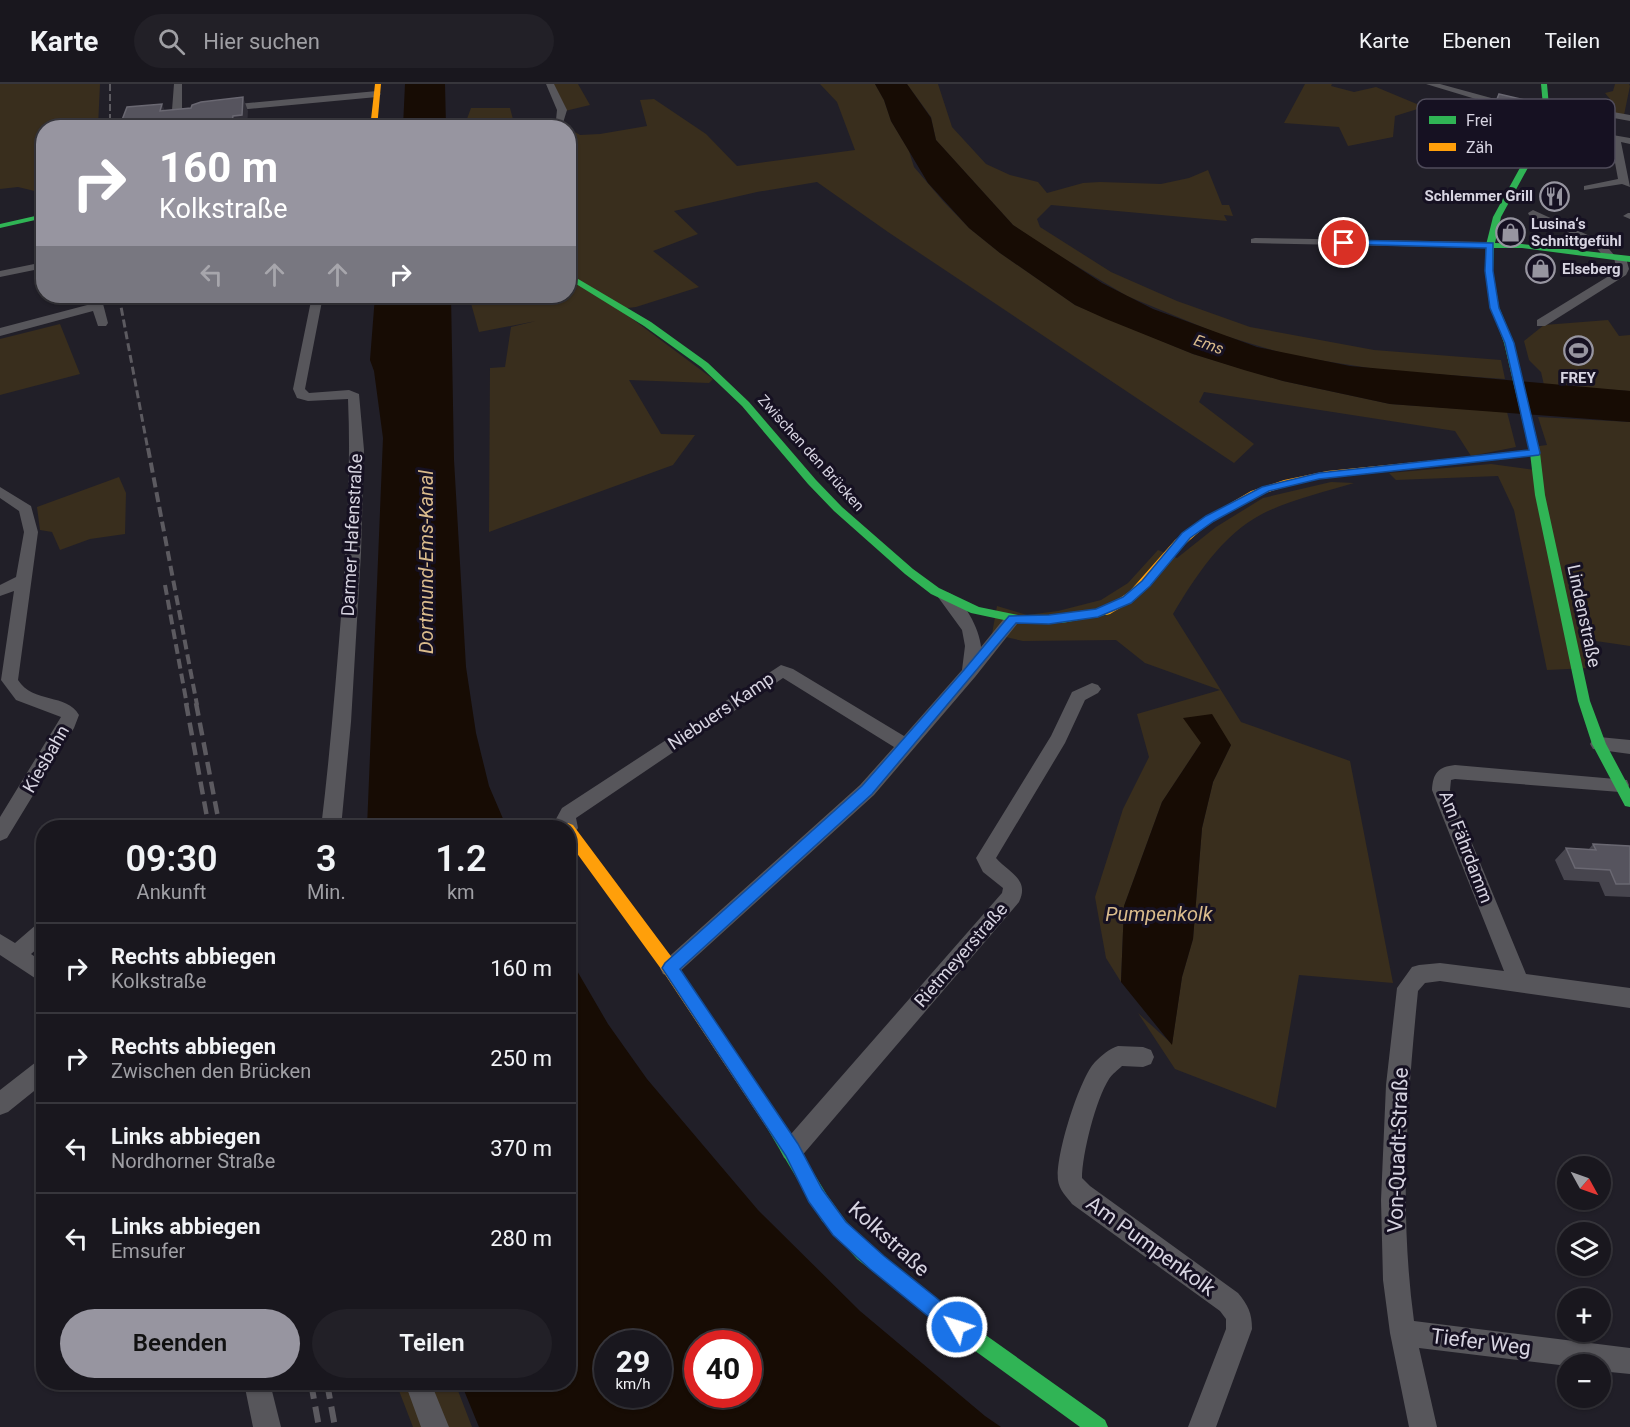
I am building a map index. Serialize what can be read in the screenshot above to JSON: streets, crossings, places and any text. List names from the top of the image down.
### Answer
{
  "streets": {
    "street": [
      "Zwischen den Brücken",
      "Darmer Hafenstraße",
      "Lindenstraße",
      "Niebuers Kamp",
      "Kiesbahn",
      "Am Fährdamm",
      "Rietmeyerstraße",
      "Von-Quadt-Straße",
      "Kolkstraße",
      "Am Pumpenkolk",
      "Tiefer Weg"
    ]
  },
  "crossings": [
    ["Zwischen den Brücken", "Lindenstraße"],
    ["Lindenstraße", "Am Fährdamm"],
    ["Am Fährdamm", "Von-Quadt-Straße"],
    ["Rietmeyerstraße", "Kolkstraße"],
    ["Von-Quadt-Straße", "Tiefer Weg"]
  ],
  "water": ["Ems", "Dortmund-Ems-Kanal", "Pumpenkolk"],
  "places": {
    "restaurant": ["Schlemmer Grill"],
    "shop": ["Lusina‘s Schnittgefühl", "Elseberg"],
    "sports": ["FREY"]
  },
  "legend": ["Frei", "Zäh"],
  "north": "bottom right",
  "page": {
    "header": "Karte",
    "search": "Hier suchen",
    "nav": ["Karte", "Ebenen", "Teilen"],
    "turn": ["160 m", "Kolkstraße"],
    "eta": [
      "09:30",
      "Ankunft",
      "3",
      "Min.",
      "1.2",
      "km"
    ],
    "list": [
      {
        "name": "Rechts abbiegen",
        "note": "Kolkstraße",
        "value": "160 m"
      },
      {
        "name": "Rechts abbiegen",
        "note": "Zwischen den Brücken",
        "value": "250 m"
      },
      {
        "name": "Links abbiegen",
        "note": "Nordhorner Straße",
        "value": "370 m"
      },
      {
        "name": "Links abbiegen",
        "note": "Emsufer",
        "value": "280 m"
      }
    ],
    "map_buttons": ["+", "−"],
    "buttons": ["Beenden", "Teilen"],
    "speed": "29 km/h",
    "limit": "40"
  }
}
